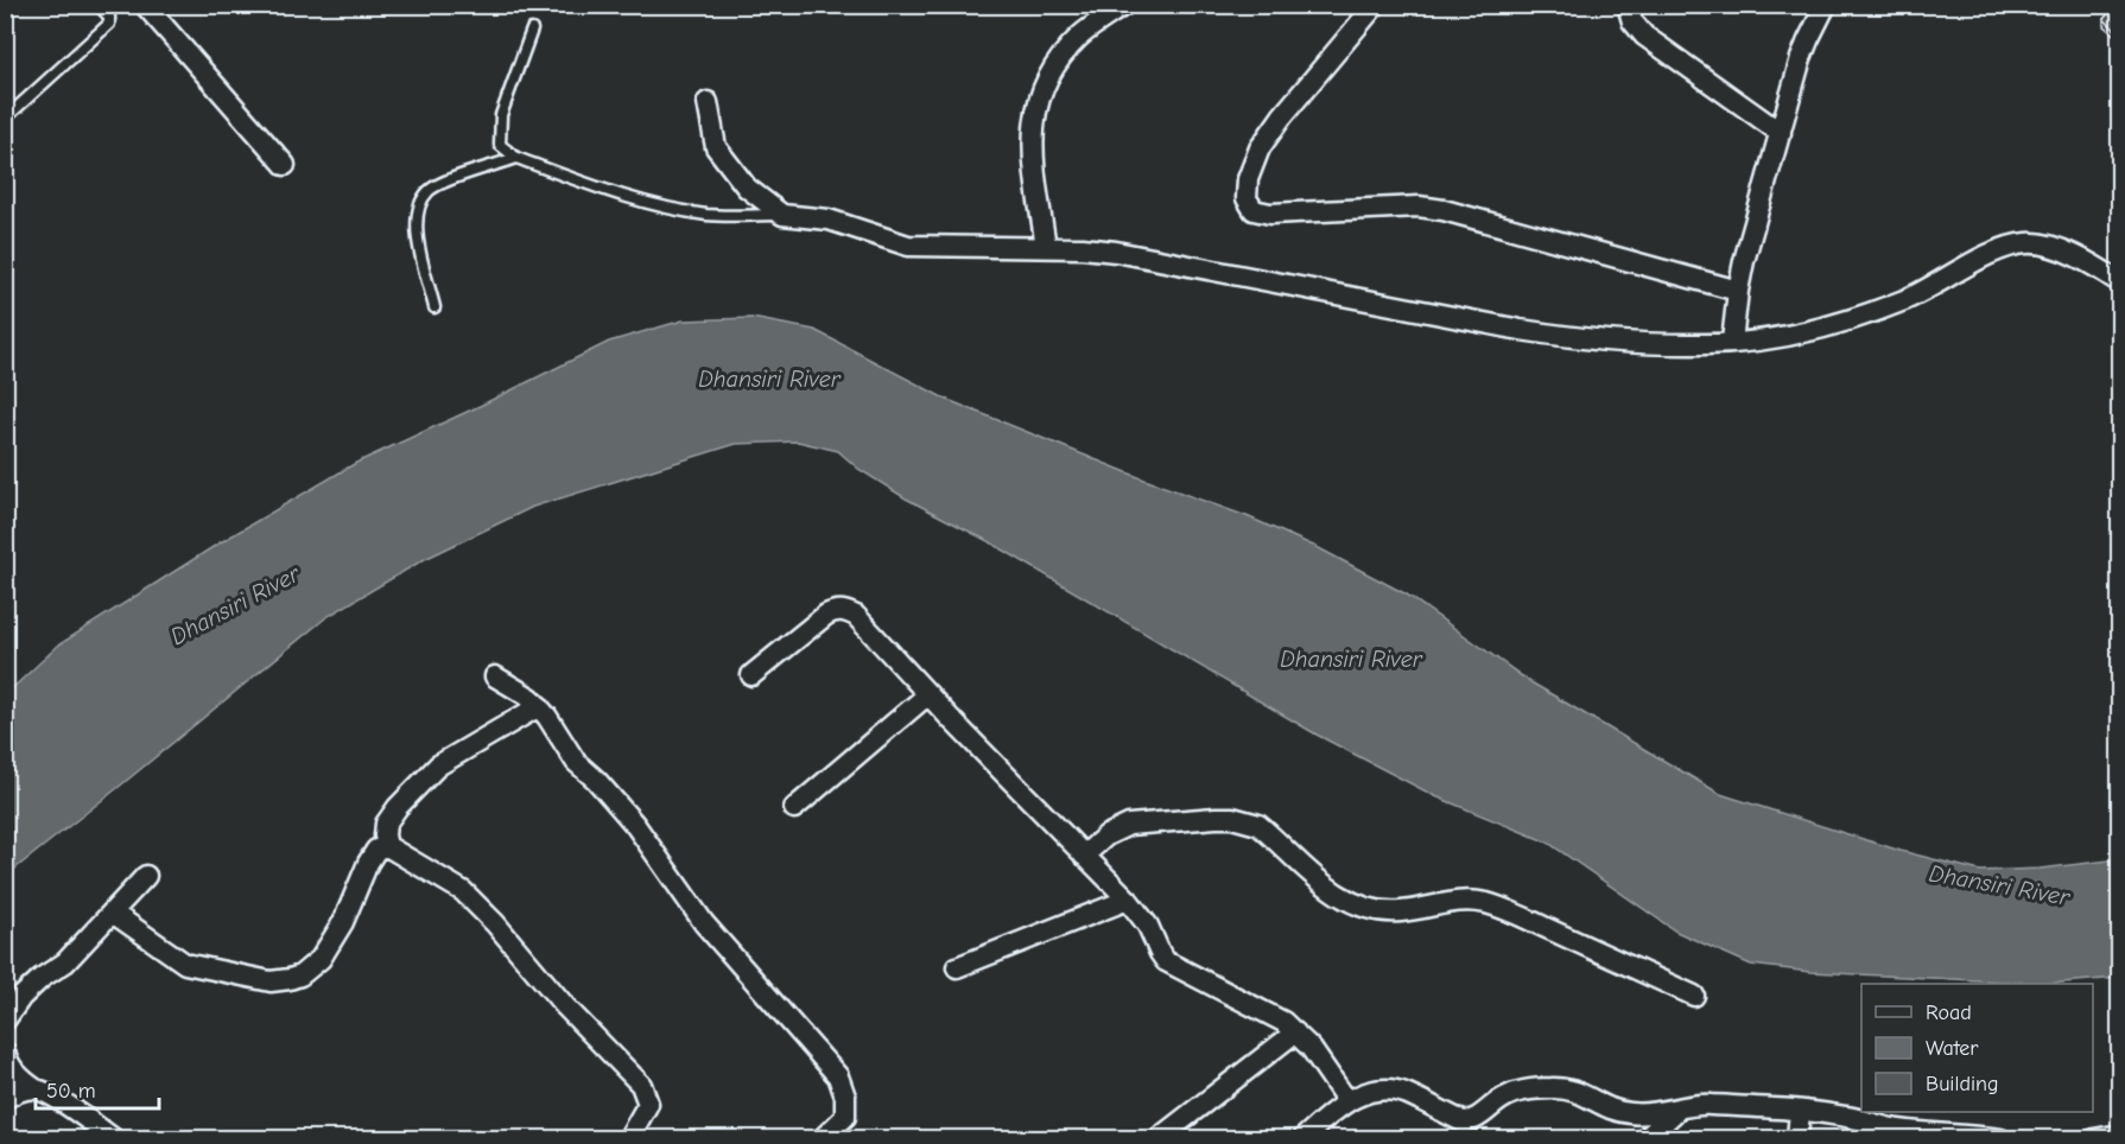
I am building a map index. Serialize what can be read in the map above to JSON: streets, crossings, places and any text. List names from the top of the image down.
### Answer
{
  "water": ["Dhansiri River"],
  "legend": ["Road", "Water", "Building"],
  "scale_bar": "50 m"
}
